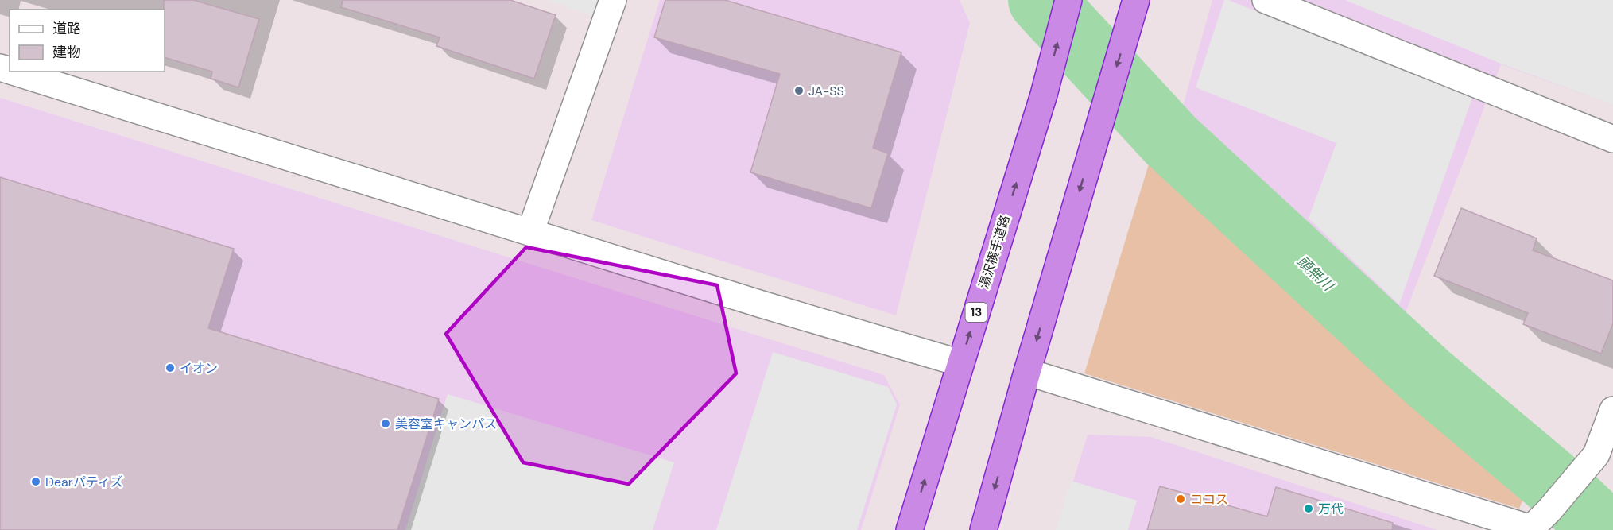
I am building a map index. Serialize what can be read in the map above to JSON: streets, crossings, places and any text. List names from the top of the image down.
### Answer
{
  "streets": {
    "highway": ["湯沢横手道路", "13"]
  },
  "water": ["頭無川"],
  "places": [
    "JA-SS",
    "イオン",
    "美容室キャンパス",
    "Dearパティズ",
    "ココス",
    "万代"
  ],
  "legend": ["道路", "建物"]
}
